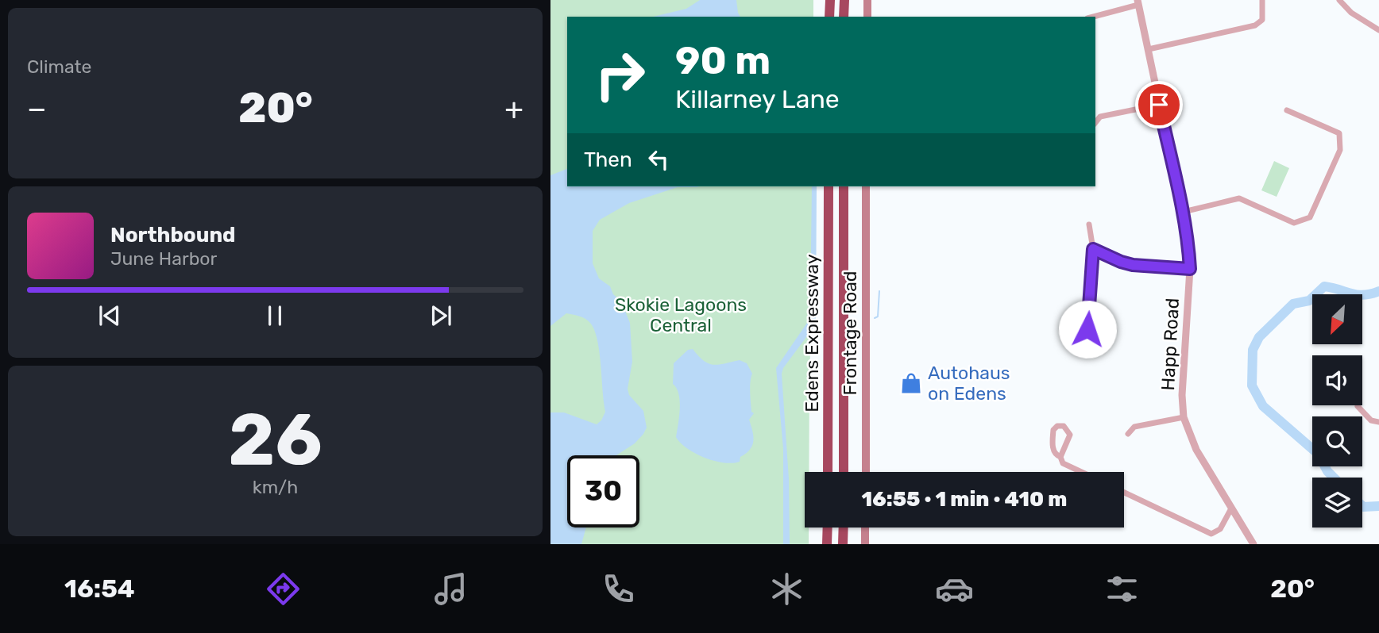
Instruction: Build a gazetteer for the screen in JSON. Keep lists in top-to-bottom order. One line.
{"streets":{"highway":["Edens Expressway"],"main road":["Frontage Road"],"street":["Happ Road"]},"parks":["Skokie Lagoons Central"],"places":{"shop":["Autohaus on Edens"]},"north":"bottom left","page":{"tile":["Climate",["26","km/h"]],"turn":["90 m","Killarney Lane"],"heat":["−","20°","+"],"then":"Then","song":["Northbound","June Harbor"],"limit":"30","trip":"16:55 · 1 min · 410 m","tabs":["16:54","20°"]}}
